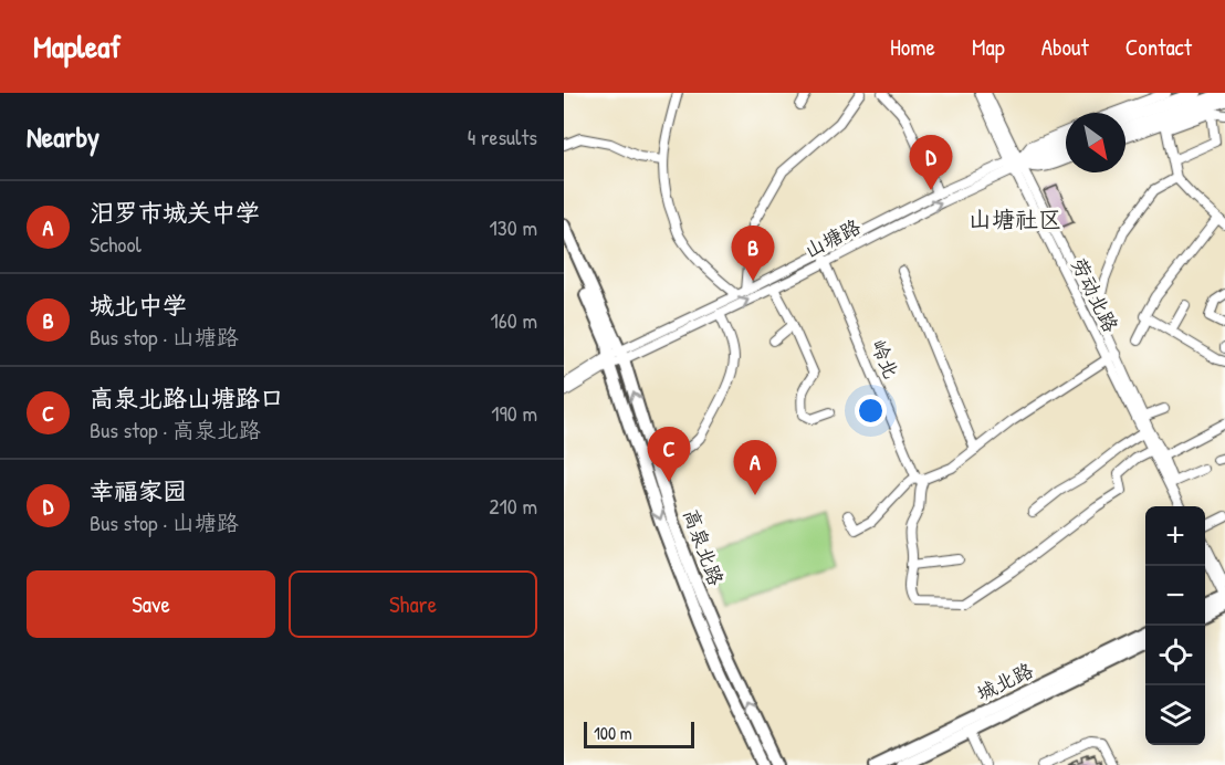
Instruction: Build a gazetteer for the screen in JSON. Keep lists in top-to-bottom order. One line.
{"streets":{"main road":["山塘路","高泉北路","城北路"],"street":["劳动北路","岭北"]},"crossings":[["山塘路","劳动北路"],["山塘路","岭北"],["山塘路","高泉北路"]],"districts":["山塘社区"],"scale_bar":"100 m","north":"bottom right","page":{"header":"Mapleaf","nav":["Home","Map","About","Contact"],"heading":["Nearby","4 results"],"pins":["D","B","C","A"],"list":[{"mark":"A","name":"汨罗市城关中学","note":"School","value":"130 m"},{"mark":"B","name":"城北中学","note":"Bus stop · 山塘路","value":"160 m"},{"mark":"C","name":"高泉北路山塘路口","note":"Bus stop · 高泉北路","value":"190 m"},{"mark":"D","name":"幸福家园","note":"Bus stop · 山塘路","value":"210 m"}],"map_buttons":["+","−"],"buttons":["Save","Share"],"scale":"100 m"}}
